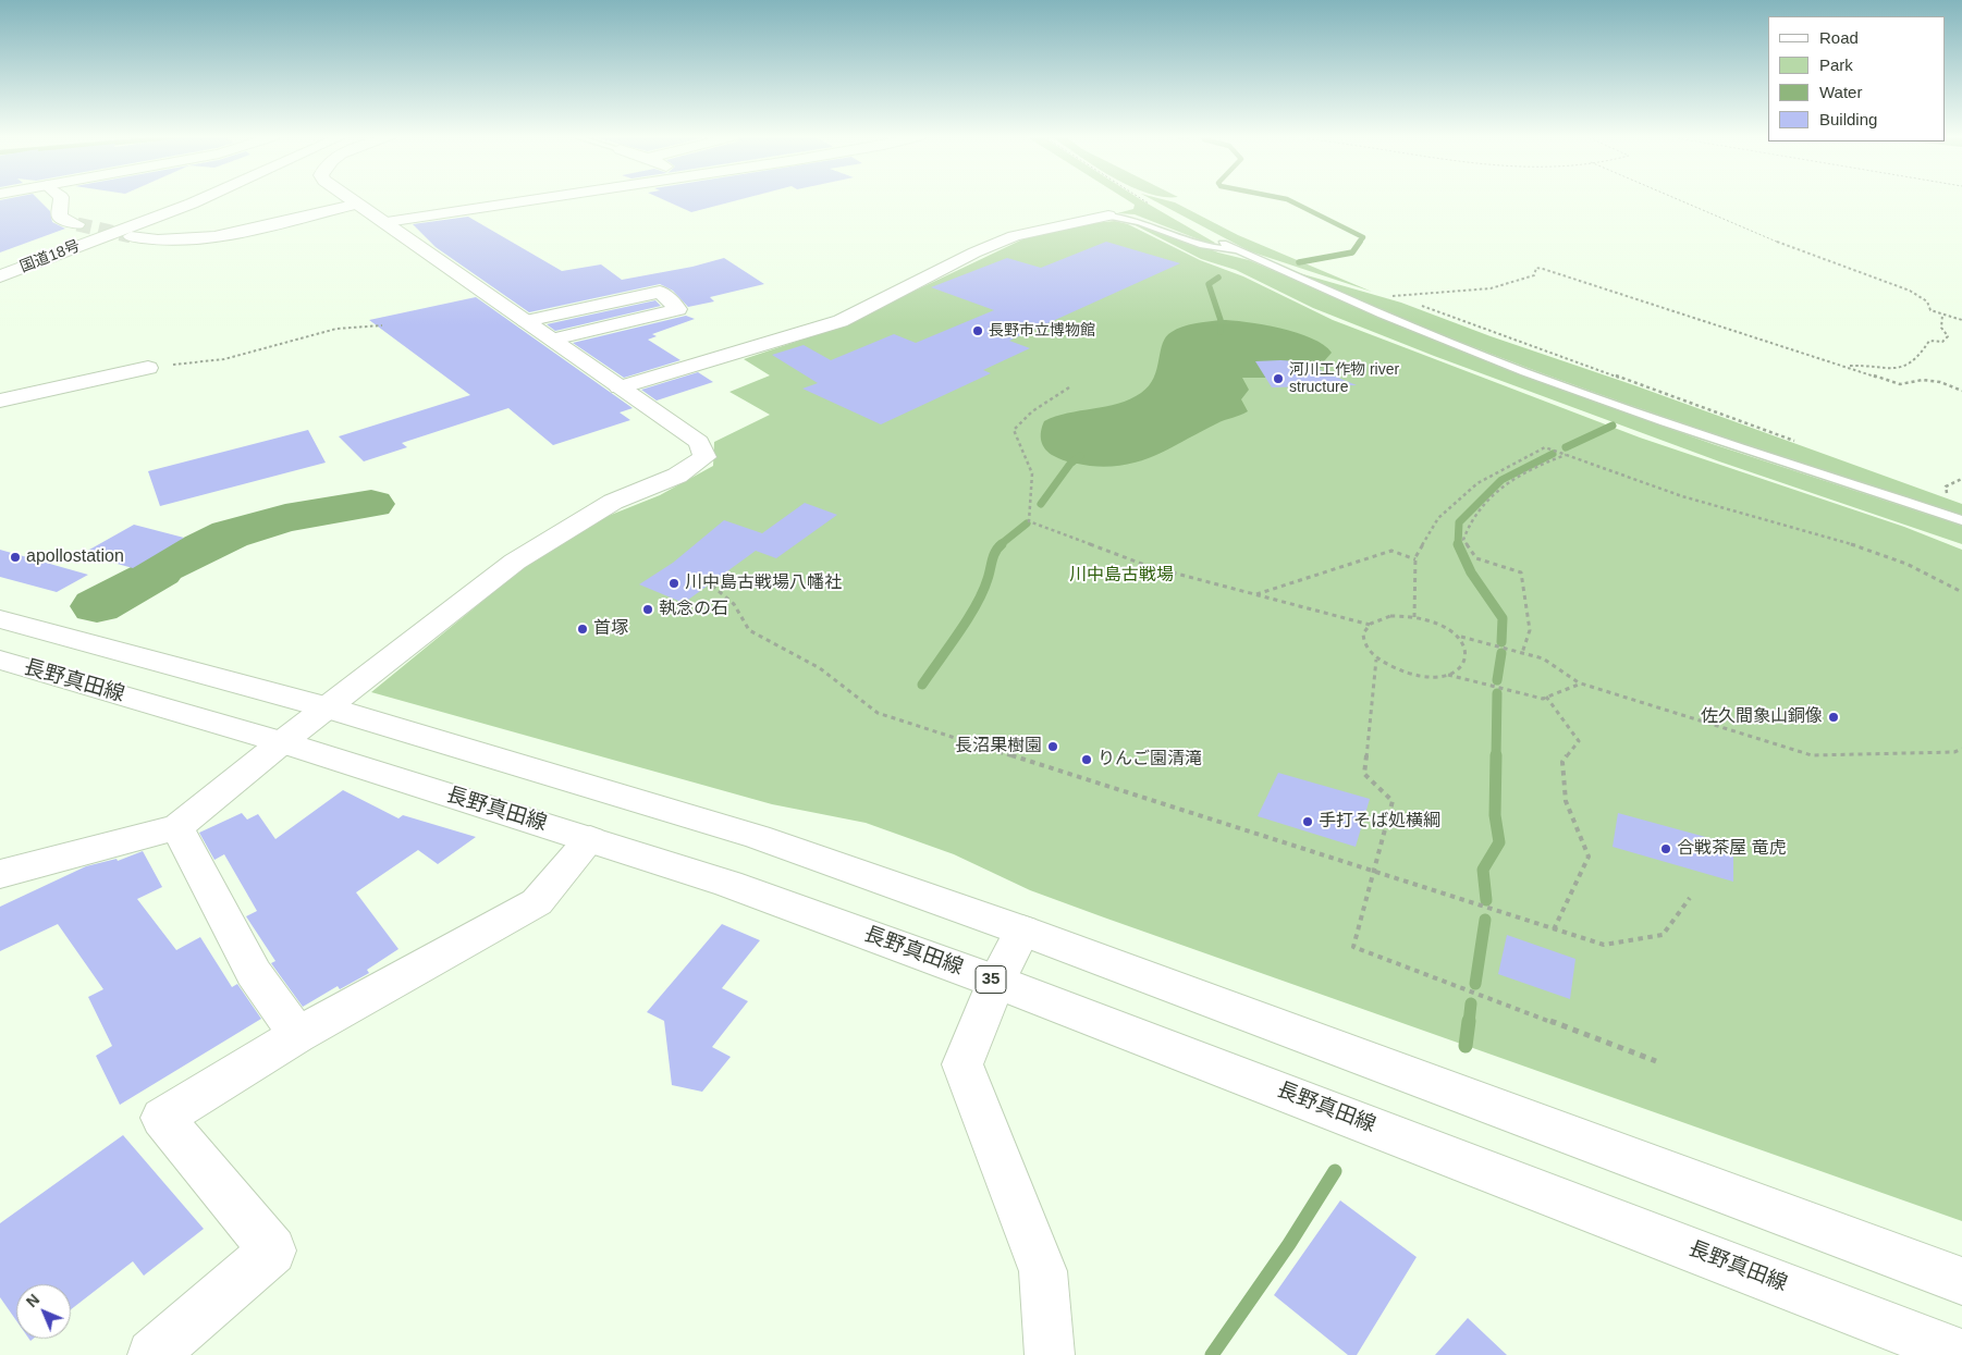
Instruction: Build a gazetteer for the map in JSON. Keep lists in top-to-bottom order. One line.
{"streets":{"main road":["国道18号","長野真田線","35"]},"parks":["川中島古戦場"],"places":["長野市立博物館","河川工作物 river structure","apollostation","川中島古戦場八幡社","執念の石","首塚","佐久間象山銅像","長沼果樹園","りんご園清滝","手打そば処横綱","合戦茶屋 竜虎"],"legend":["Road","Park","Water","Building"],"north":"top left"}
